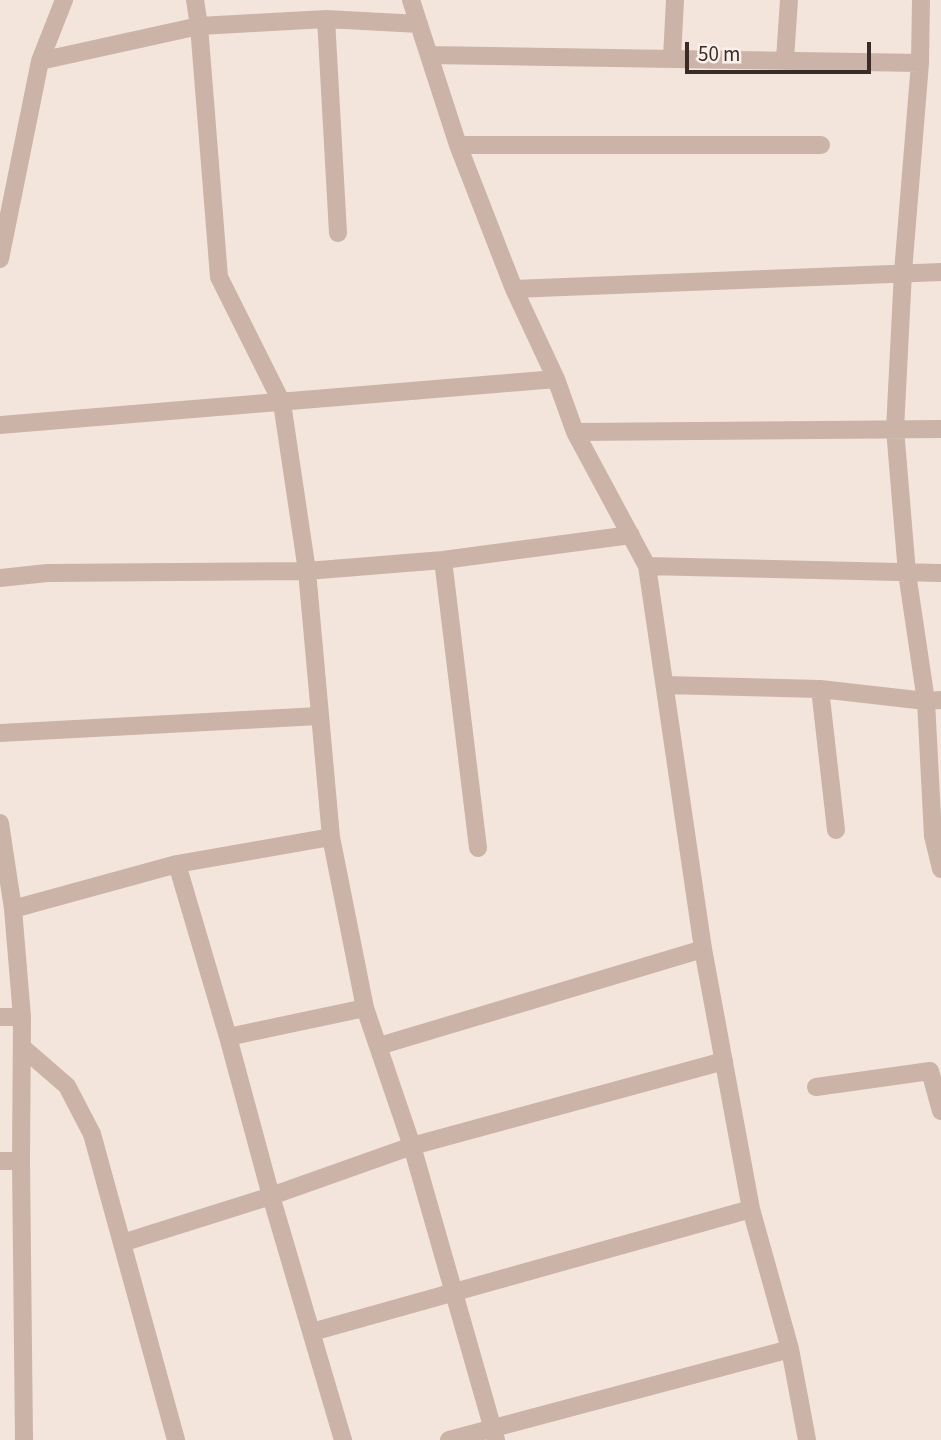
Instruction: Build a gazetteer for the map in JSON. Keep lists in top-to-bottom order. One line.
{"scale_bar":"50 m"}
